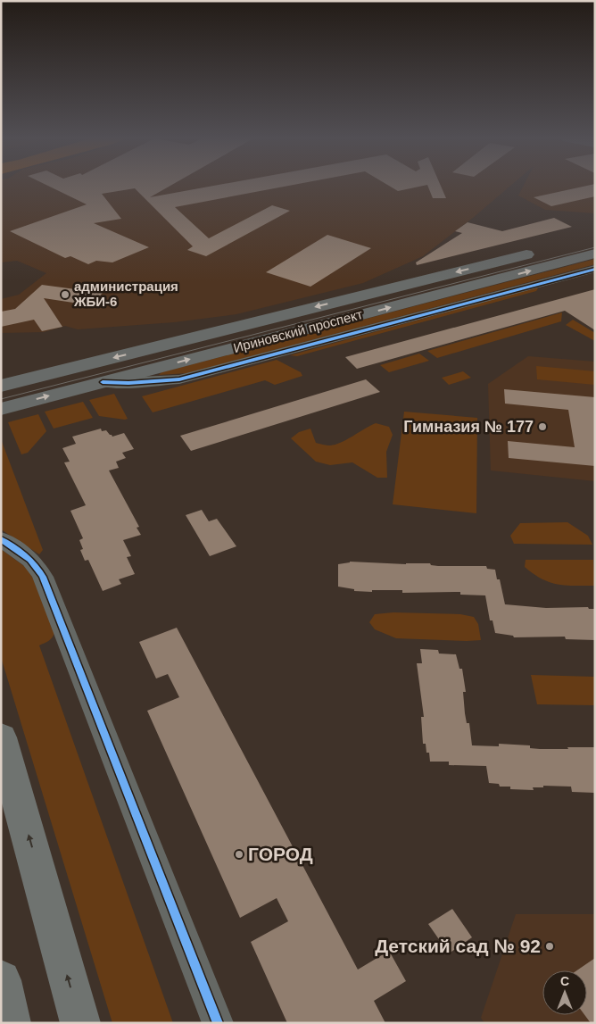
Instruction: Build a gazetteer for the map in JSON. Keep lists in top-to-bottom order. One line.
{"streets":{"main road":["Ириновский проспект"]},"places":["администрация ЖБИ-6","Гимназия № 177","ГОРОД","Детский сад № 92"],"north":"top"}
